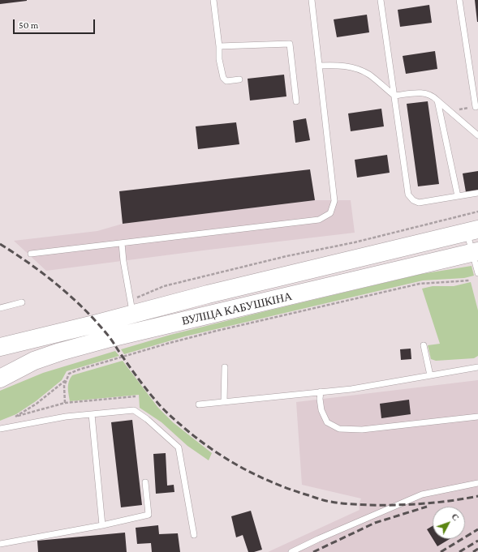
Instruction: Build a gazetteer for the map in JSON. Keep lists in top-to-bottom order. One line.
{"streets":{"main road":["ВУЛІЦА КАБУШКІНА"]},"scale_bar":"50 m","north":"top right"}
